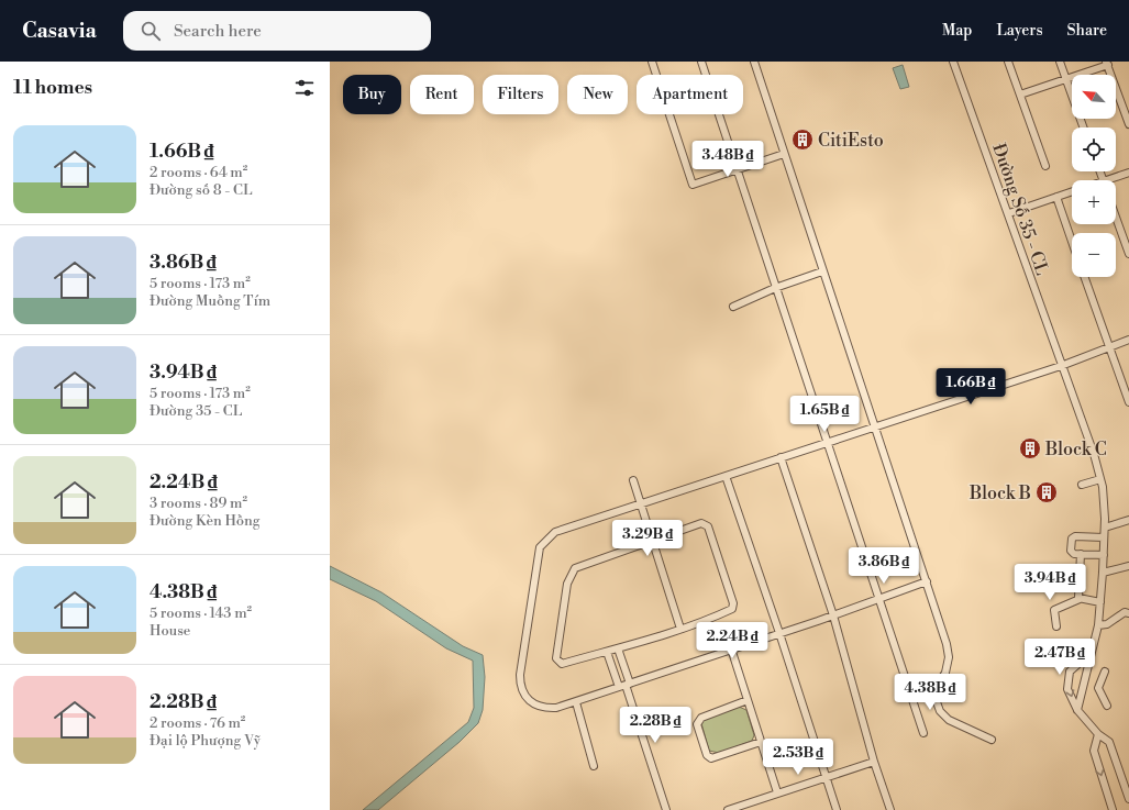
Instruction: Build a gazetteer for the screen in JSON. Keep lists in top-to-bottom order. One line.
{"streets":{"street":["Đường Số 35 - CL"]},"places":{"building":["CitiEsto","Block C","Block B"]},"north":"top left","page":{"header":"Casavia","search":"Search here","nav":["Map","Layers","Share"],"heading":"11 homes","map_buttons":["+","−"],"chip":["Buy","Rent","Filters","New","Apartment"],"list":[{"name":"1.66B ₫","note":"2 rooms · 64 m² · Đường số 8 - CL"},{"name":"3.86B ₫","note":"5 rooms · 173 m² · Đường Muồng Tím"},{"name":"3.94B ₫","note":"5 rooms · 173 m² · Đường 35 - CL"},{"name":"2.24B ₫","note":"3 rooms · 89 m² · Đường Kèn Hồng"},{"name":"4.38B ₫","note":"5 rooms · 143 m² · House"},{"name":"2.28B ₫","note":"2 rooms · 76 m² · Đại lộ Phượng Vỹ"}],"price":["3.48B ₫","1.66B ₫","1.65B ₫","3.29B ₫","3.86B ₫","3.94B ₫","2.24B ₫","2.47B ₫","4.38B ₫","2.28B ₫","2.53B ₫"]}}
